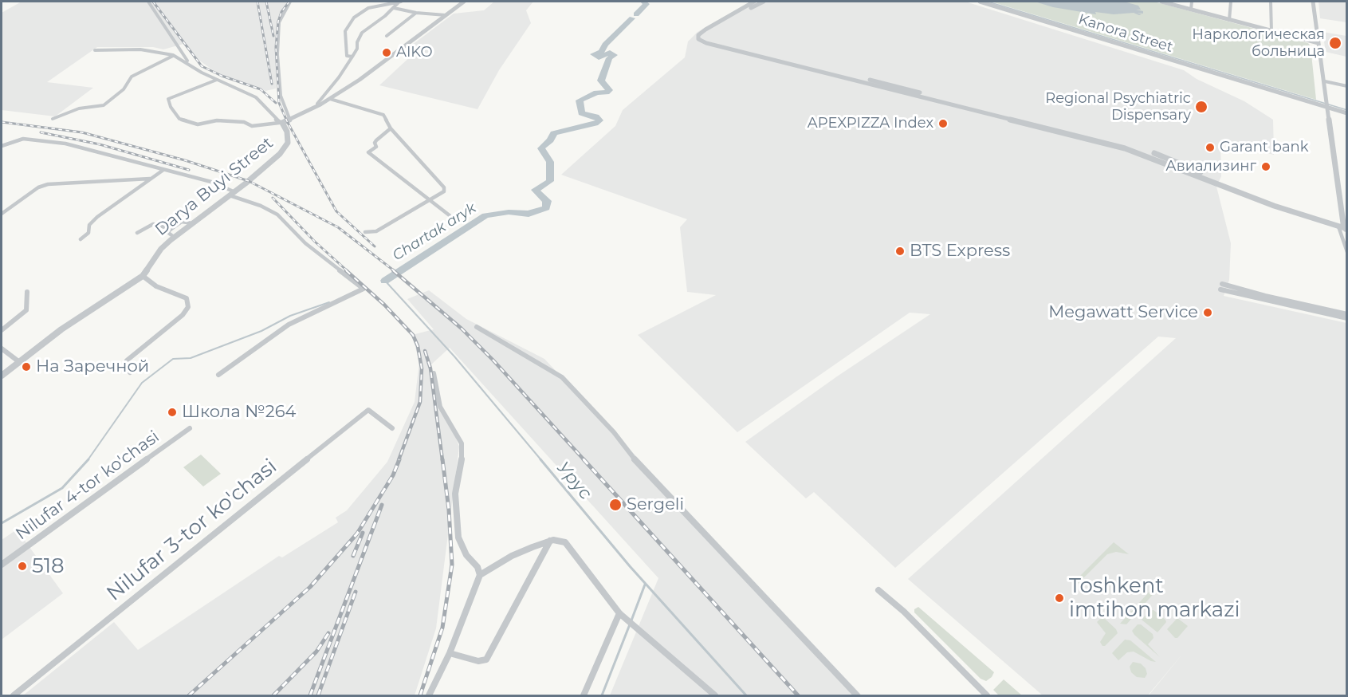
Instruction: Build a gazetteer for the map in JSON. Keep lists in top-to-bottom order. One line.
{"streets":{"street":["Kanora Street","Darya Buyi Street","Nilufar 4-tor ko'chasi","Nilufar 3-tor ko'chasi"]},"water":["Chartak aryk","Урус"],"places":["Наркологическая больница","AIKO","Regional Psychiatric Dispensary","APEXPIZZA Index","Garant bank","Авиализинг","BTS Express","Megawatt Service","На Заречной","Школа №264","Sergeli","518","Toshkent imtihon markazi"]}
